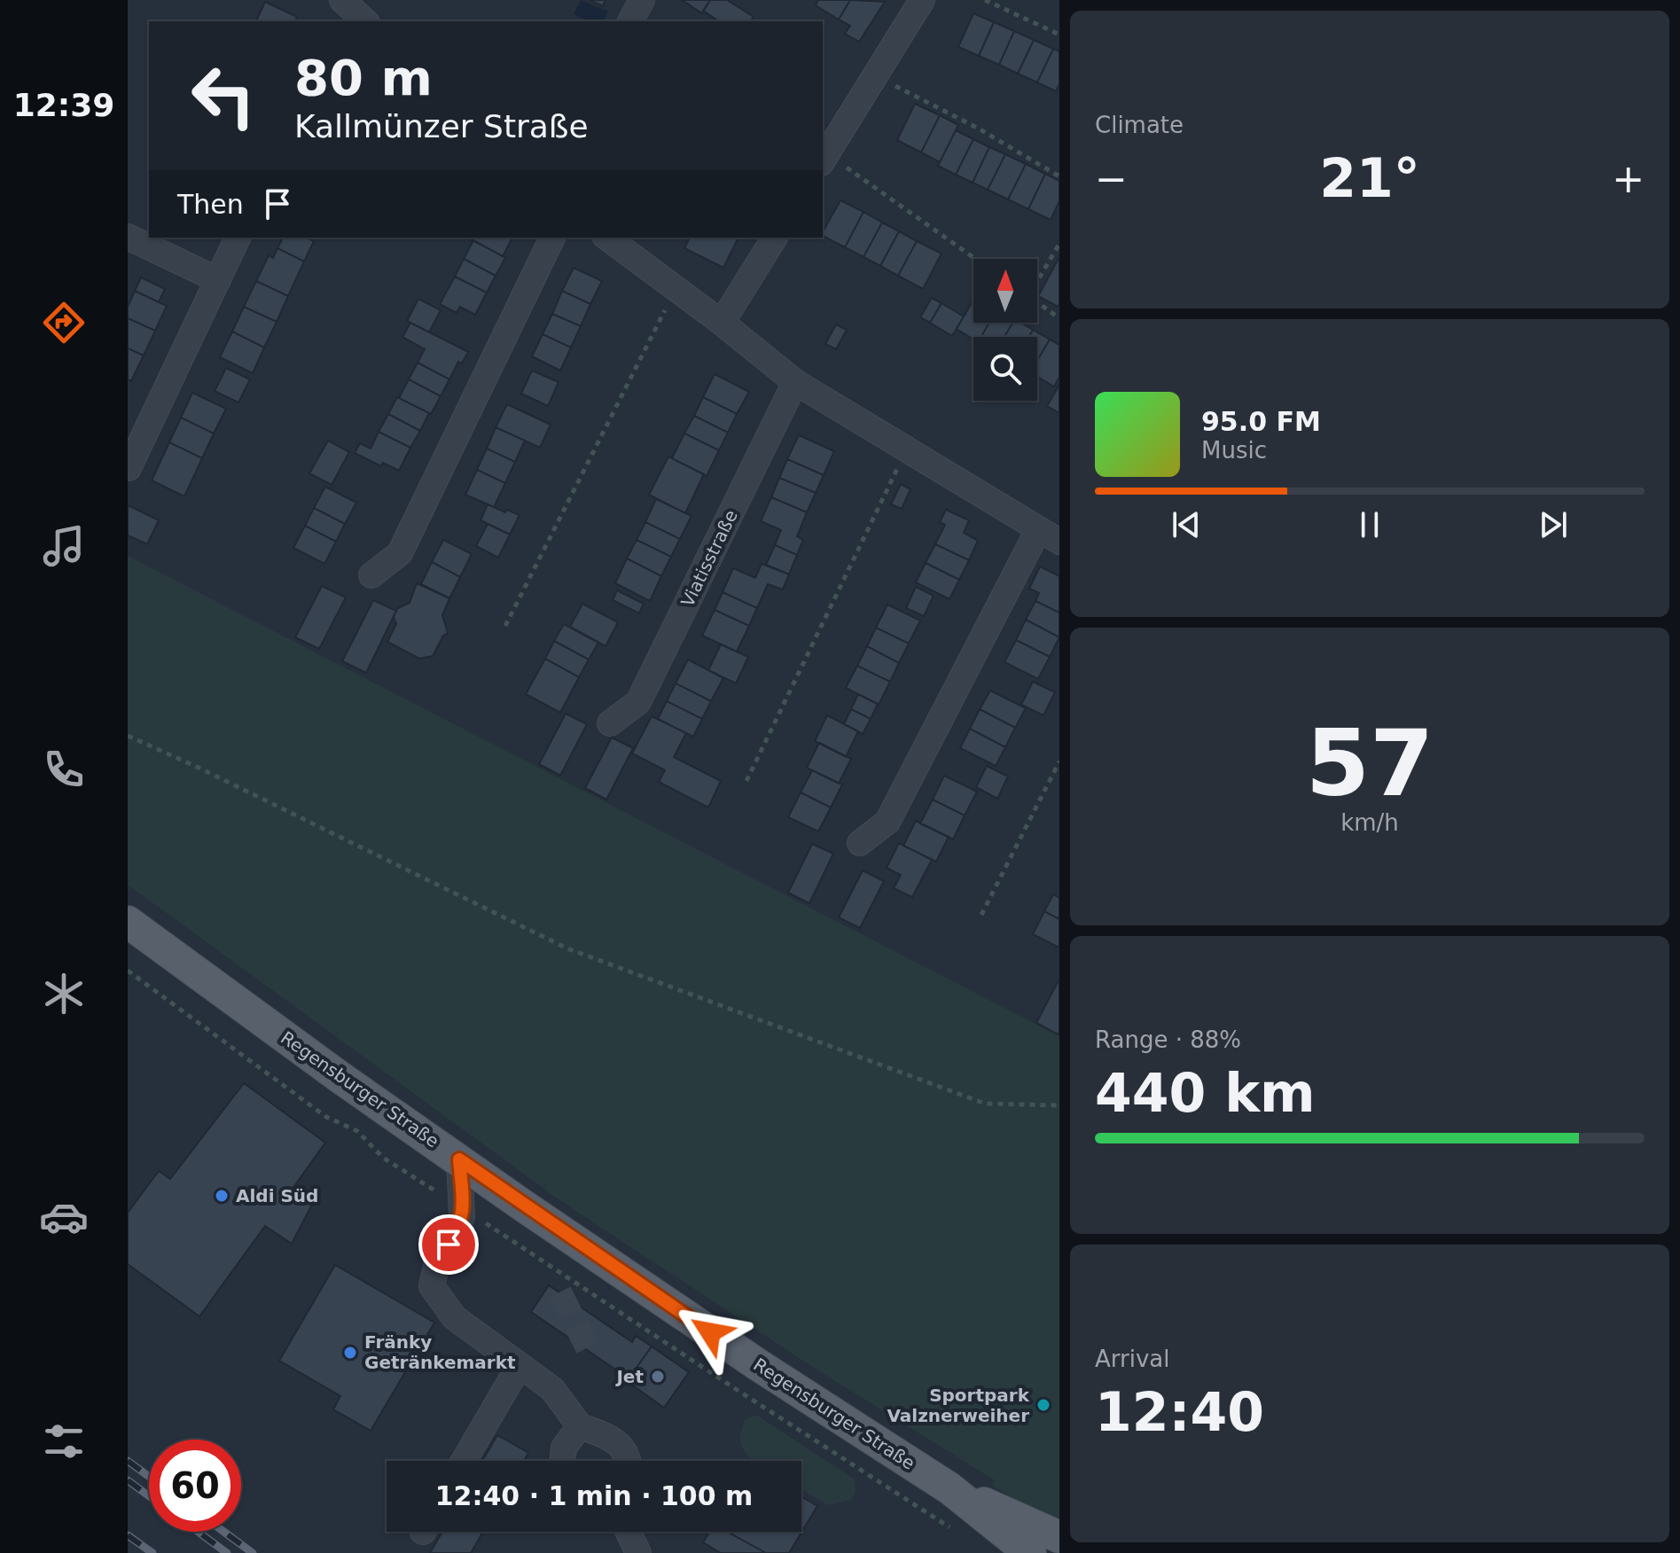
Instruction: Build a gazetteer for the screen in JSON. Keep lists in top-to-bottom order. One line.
{"streets":{"main road":["Regensburger Straße"],"street":["Viatisstraße"]},"places":["Aldi Süd","Fränky Getränkemarkt","Jet","Sportpark Valznerweiher"],"north":"top","page":{"tabs":"12:39","tile":["Climate",["57","km/h"],["Range · 88%","440 km"],["Arrival","12:40"]],"turn":["80 m","Kallmünzer Straße"],"heat":["−","21°","+"],"then":"Then","song":["95.0 FM","Music"],"limit":"60","trip":"12:40 · 1 min · 100 m"}}
